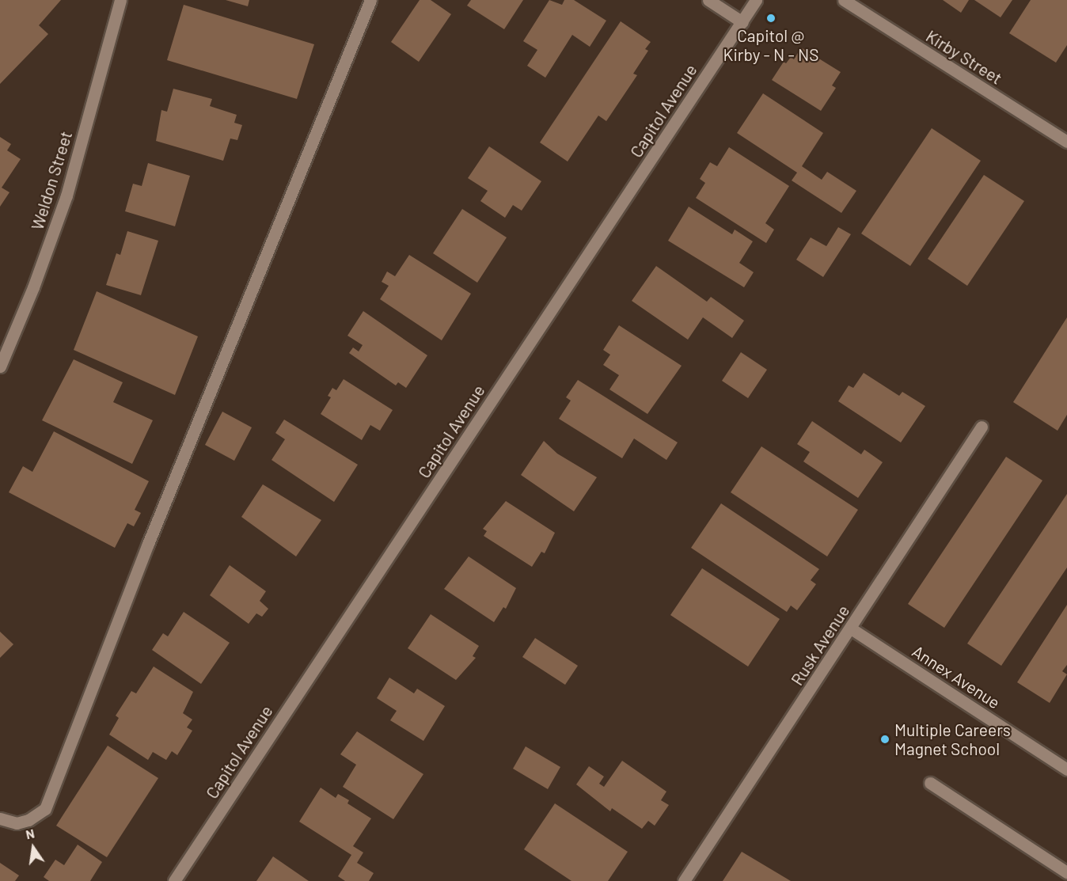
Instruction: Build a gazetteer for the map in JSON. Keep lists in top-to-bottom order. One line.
{"streets":{"street":["Kirby Street","Capitol Avenue","Weldon Street","Rusk Avenue","Annex Avenue"]},"crossings":[["Rusk Avenue","Annex Avenue"]],"places":["Capitol @ Kirby - N - NS","Multiple Careers Magnet School"],"north":"top"}
